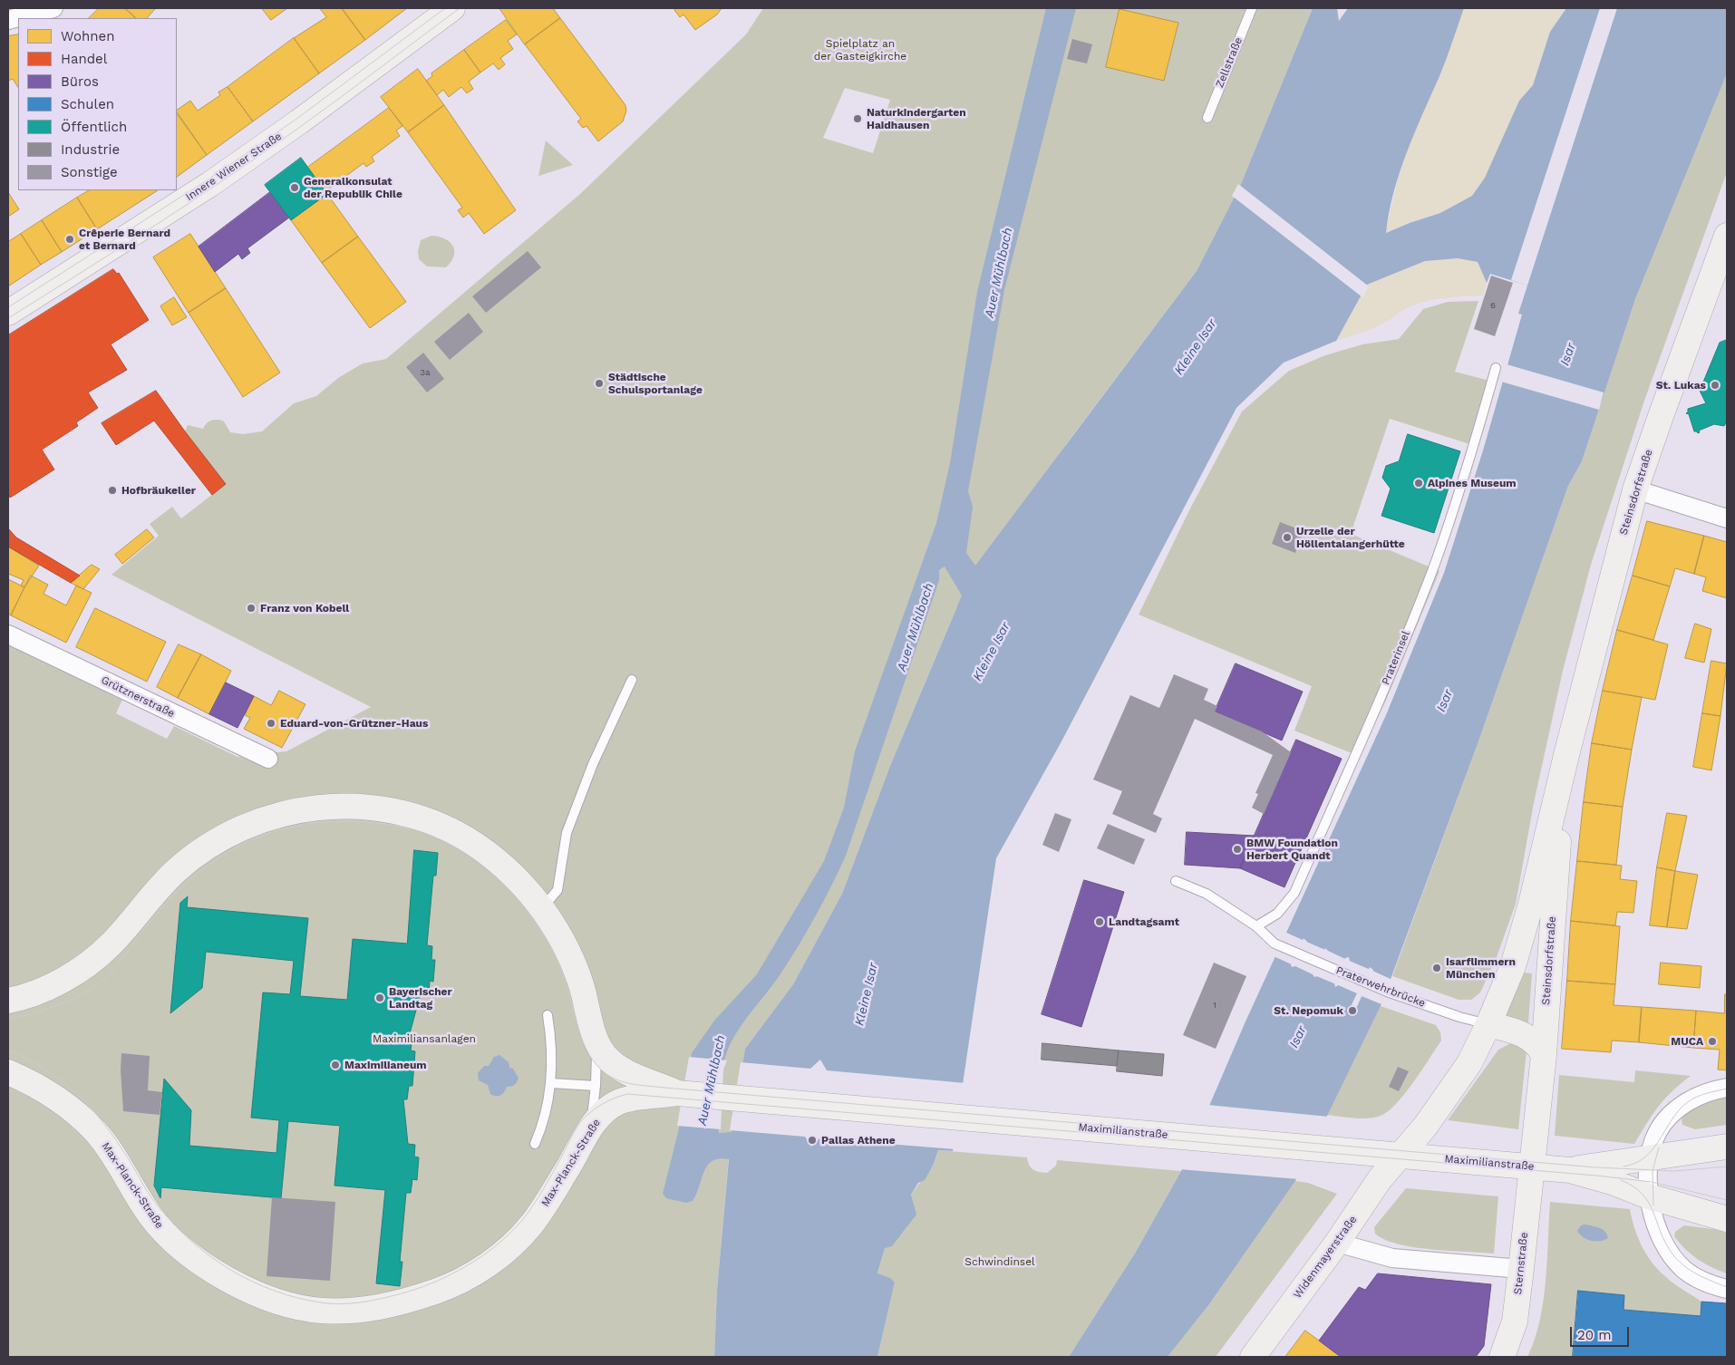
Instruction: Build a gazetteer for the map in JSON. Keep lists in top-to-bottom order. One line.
{"streets":{"main road":["Innere Wiener Straße","Steinsdorfstraße","Maximilianstraße","Max-Planck-Straße","Widenmayerstraße","Sternstraße"],"street":["Grütznerstraße"],"lane":["Zellstraße","Praterinsel","Praterwehrbrücke"]},"crossings":[["Steinsdorfstraße","Praterwehrbrücke"],["Steinsdorfstraße","Maximilianstraße"],["Steinsdorfstraße","Widenmayerstraße"],["Steinsdorfstraße","Sternstraße"],["Praterinsel","Praterwehrbrücke"],["Praterwehrbrücke","Widenmayerstraße"],["Maximilianstraße","Max-Planck-Straße"],["Maximilianstraße","Widenmayerstraße"],["Maximilianstraße","Sternstraße"]],"water":["Auer Mühlbach","Kleine Isar","Isar"],"parks":["Spielplatz an der Gasteigkirche","Maximiliansanlagen","Schwindinsel"],"places":["Naturkindergarten Haidhausen","Generalkonsulat der Republik Chile","Crêperie Bernard et Bernard","Städtische Schulsportanlage","St. Lukas","Alpines Museum","Hofbräukeller","Urzelle der Höllentalangerhütte","Franz von Kobell","Eduard-von-Grützner-Haus","BMW Foundation Herbert Quandt","Landtagsamt","Isarflimmern München","Bayerischer Landtag","St. Nepomuk","MUCA","Maximilianeum","Pallas Athene"],"house_numbers":["6","3a","1"],"legend":["Wohnen","Handel","Büros","Schulen","Öffentlich","Industrie","Sonstige"],"scale_bar":"20 m"}
